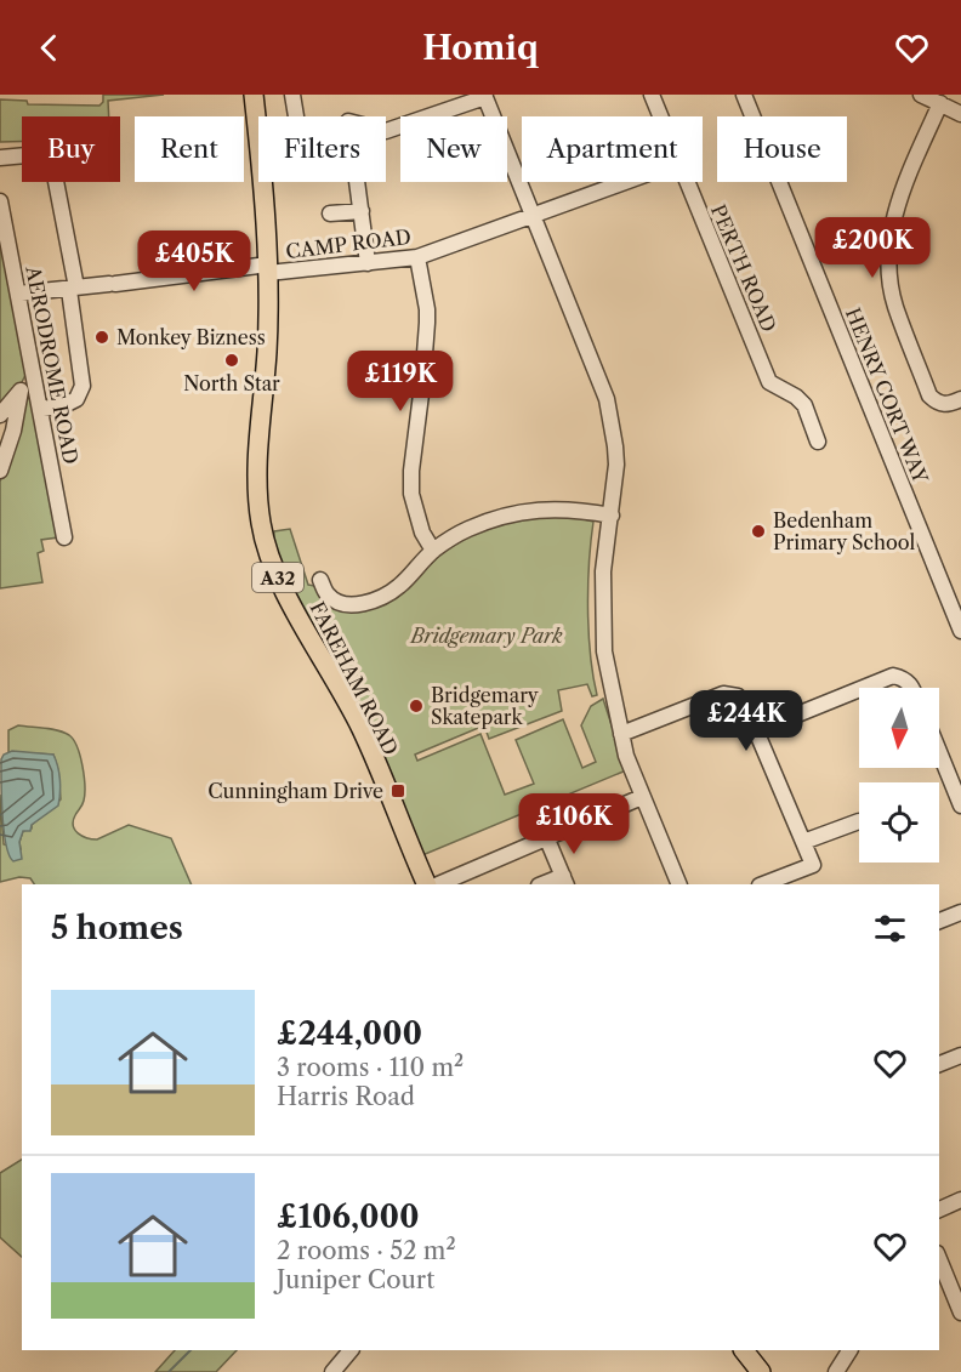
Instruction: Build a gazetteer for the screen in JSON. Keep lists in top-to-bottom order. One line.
{"streets":{"main road":["A32","FAREHAM ROAD"],"street":["CAMP ROAD","PERTH ROAD","AERODROME ROAD","HENRY CORT WAY"]},"crossings":[["CAMP ROAD","AERODROME ROAD"],["CAMP ROAD","FAREHAM ROAD"]],"parks":["Bridgemary Park"],"places":{"other":["Monkey Bizness","North Star","Bedenham Primary School","Bridgemary Skatepark"],"transit":["Cunningham Drive"]},"north":"bottom","page":{"header":"Homiq","chip":["Buy","Rent","Filters","New","Apartment","House"],"price":["£200K","£405K","£119K","£244K","£106K"],"heading":"5 homes","list":[{"name":"£244,000","note":"3 rooms · 110 m² · Harris Road"},{"name":"£106,000","note":"2 rooms · 52 m² · Juniper Court"}]}}
